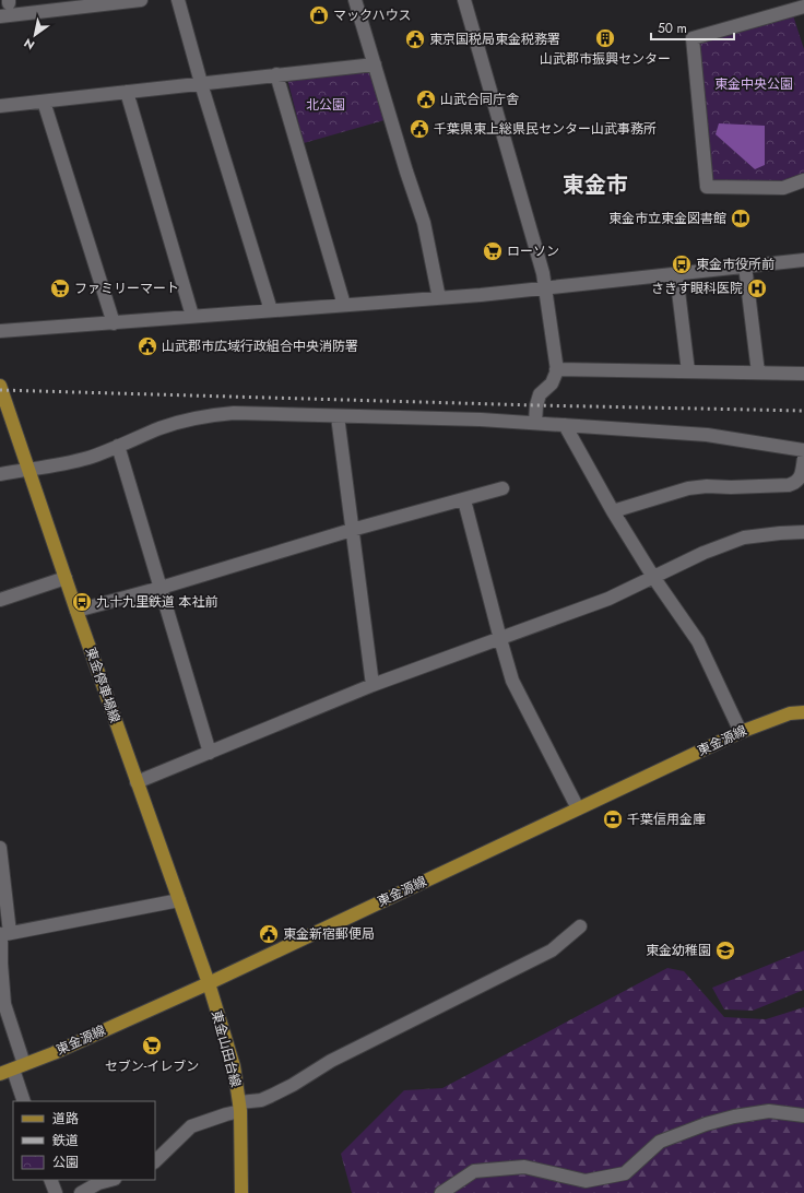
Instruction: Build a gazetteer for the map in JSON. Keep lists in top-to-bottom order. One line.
{"streets":{"main road":["東金停車場線","東金源線","東金山田台線"]},"crossings":[["東金停車場線","東金源線"],["東金停車場線","東金山田台線"],["東金源線","東金山田台線"]],"districts":["東金市"],"parks":["東金中央公園","北公園"],"places":{"shop":["マックハウス"],"building":["山武郡市振興センター"],"public building":["東京国税局東金税務署","山武合同庁舎","千葉県東上総県民センター山武事務所","山武郡市広域行政組合中央消防署","東金新宿郵便局"],"library":["東金市立東金図書館"],"supermarket":["ローソン","ファミリーマート","セブン-イレブン"],"bus stop":["東金市役所前","九十九里鉄道 本社前"],"hospital":["さきす眼科医院"],"bank":["千葉信用金庫"],"school or university":["東金幼稚園"]},"legend":["道路","鉄道","公園"],"scale_bar":"50 m","north":"bottom left"}
